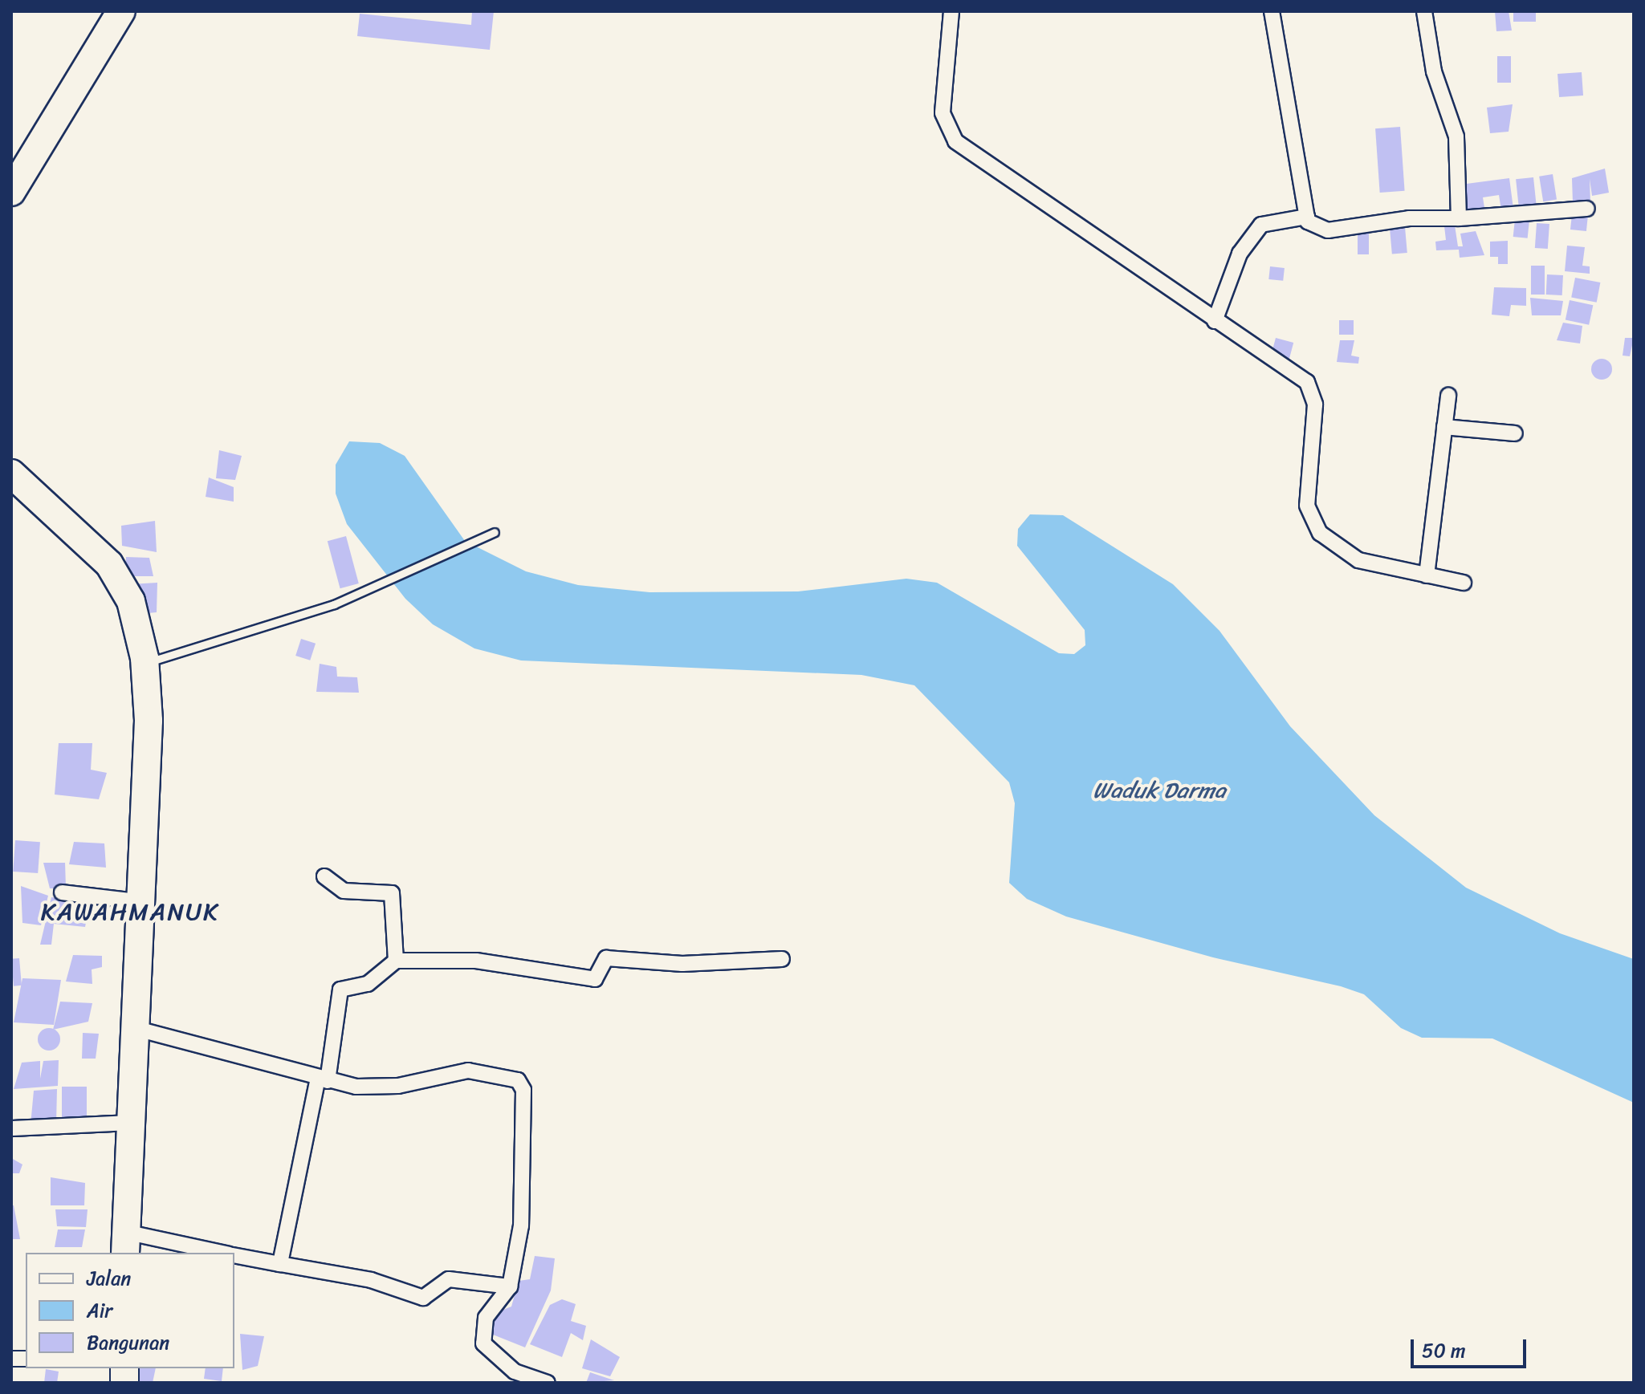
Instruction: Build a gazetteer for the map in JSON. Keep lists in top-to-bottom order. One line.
{"districts":["KAWAHMANUK"],"water":["Waduk Darma"],"legend":["Jalan","Air","Bangunan"],"scale_bar":"50 m"}
